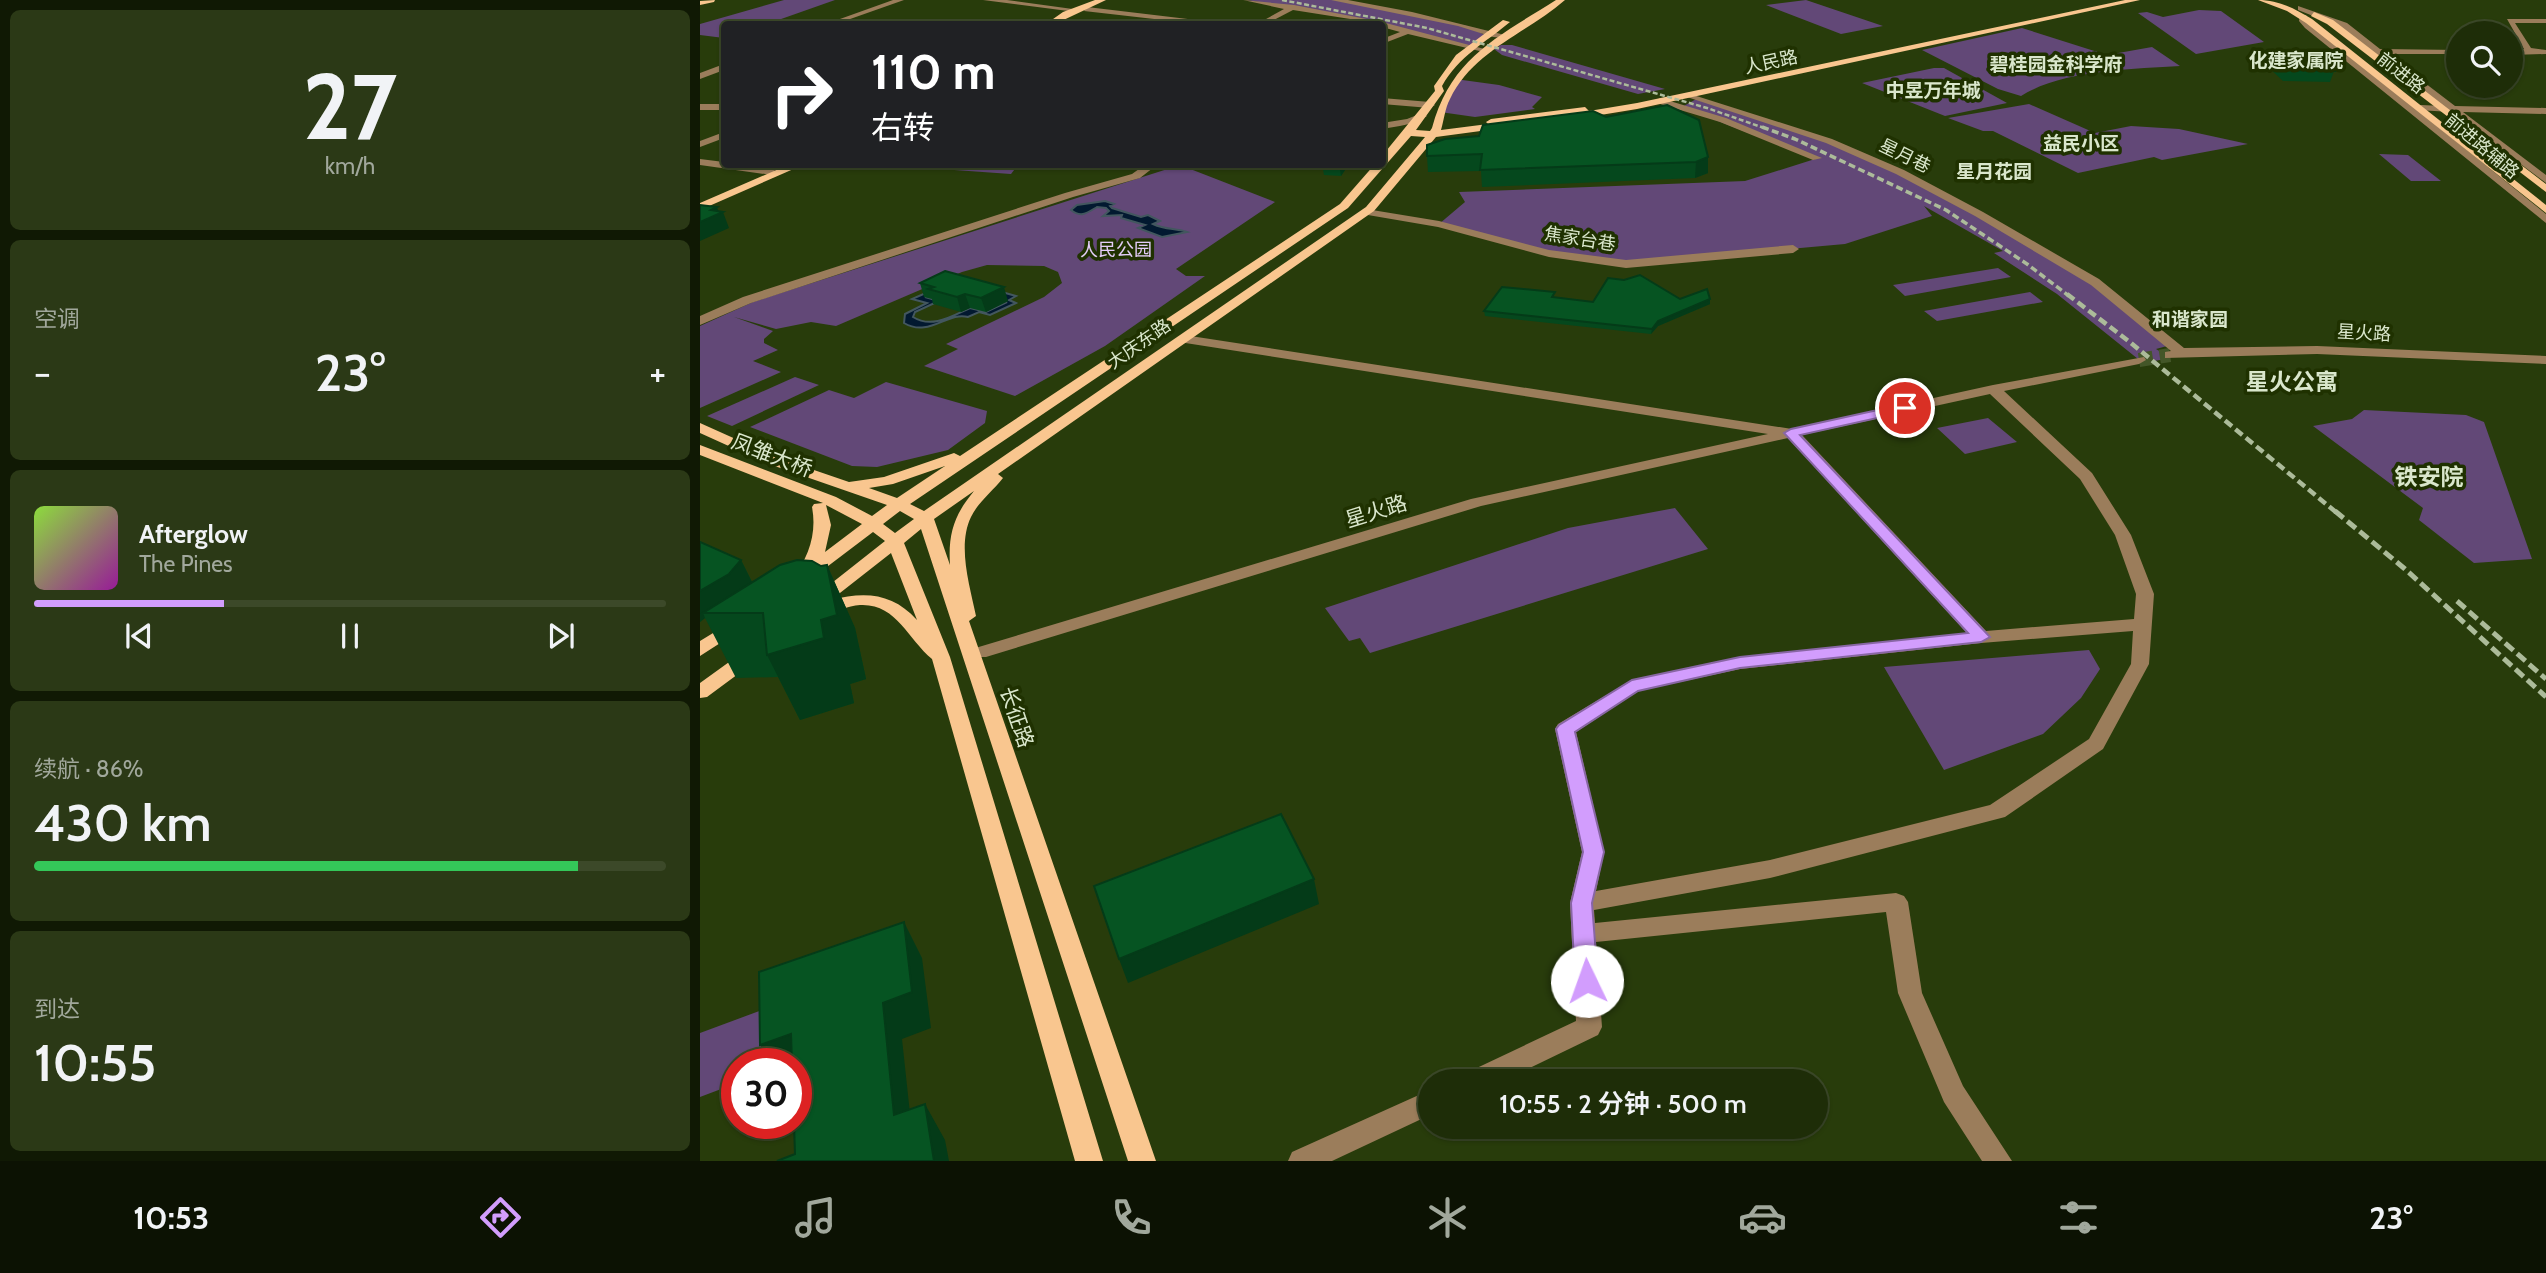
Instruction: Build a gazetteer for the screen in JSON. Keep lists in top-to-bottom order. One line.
{"streets":{"main road":["人民路","前进路","大庆东路","凤雏大桥","长征路"],"street":["前进路辅路","星月巷","焦家台巷","星火路"]},"crossings":[["人民路","星月巷"],["人民路","大庆东路"],["前进路","前进路辅路"],["星月巷","星火路"],["焦家台巷","大庆东路"],["星火路","大庆东路"],["大庆东路","长征路"]],"districts":["化建家属院","碧桂园金科学府","中昱万年城","益民小区","星月花园","和谐家园","星火公寓","铁安院"],"parks":["人民公园"],"page":{"tile":[["27","km/h"],"空调",["续航 · 86%","430 km"],["到达","10:55"]],"turn":["110 m","右转"],"heat":["−","23°","+"],"song":["Afterglow","The Pines"],"limit":"30","trip":"10:55 · 2 分钟 · 500 m","tabs":["10:53","23°"]}}
